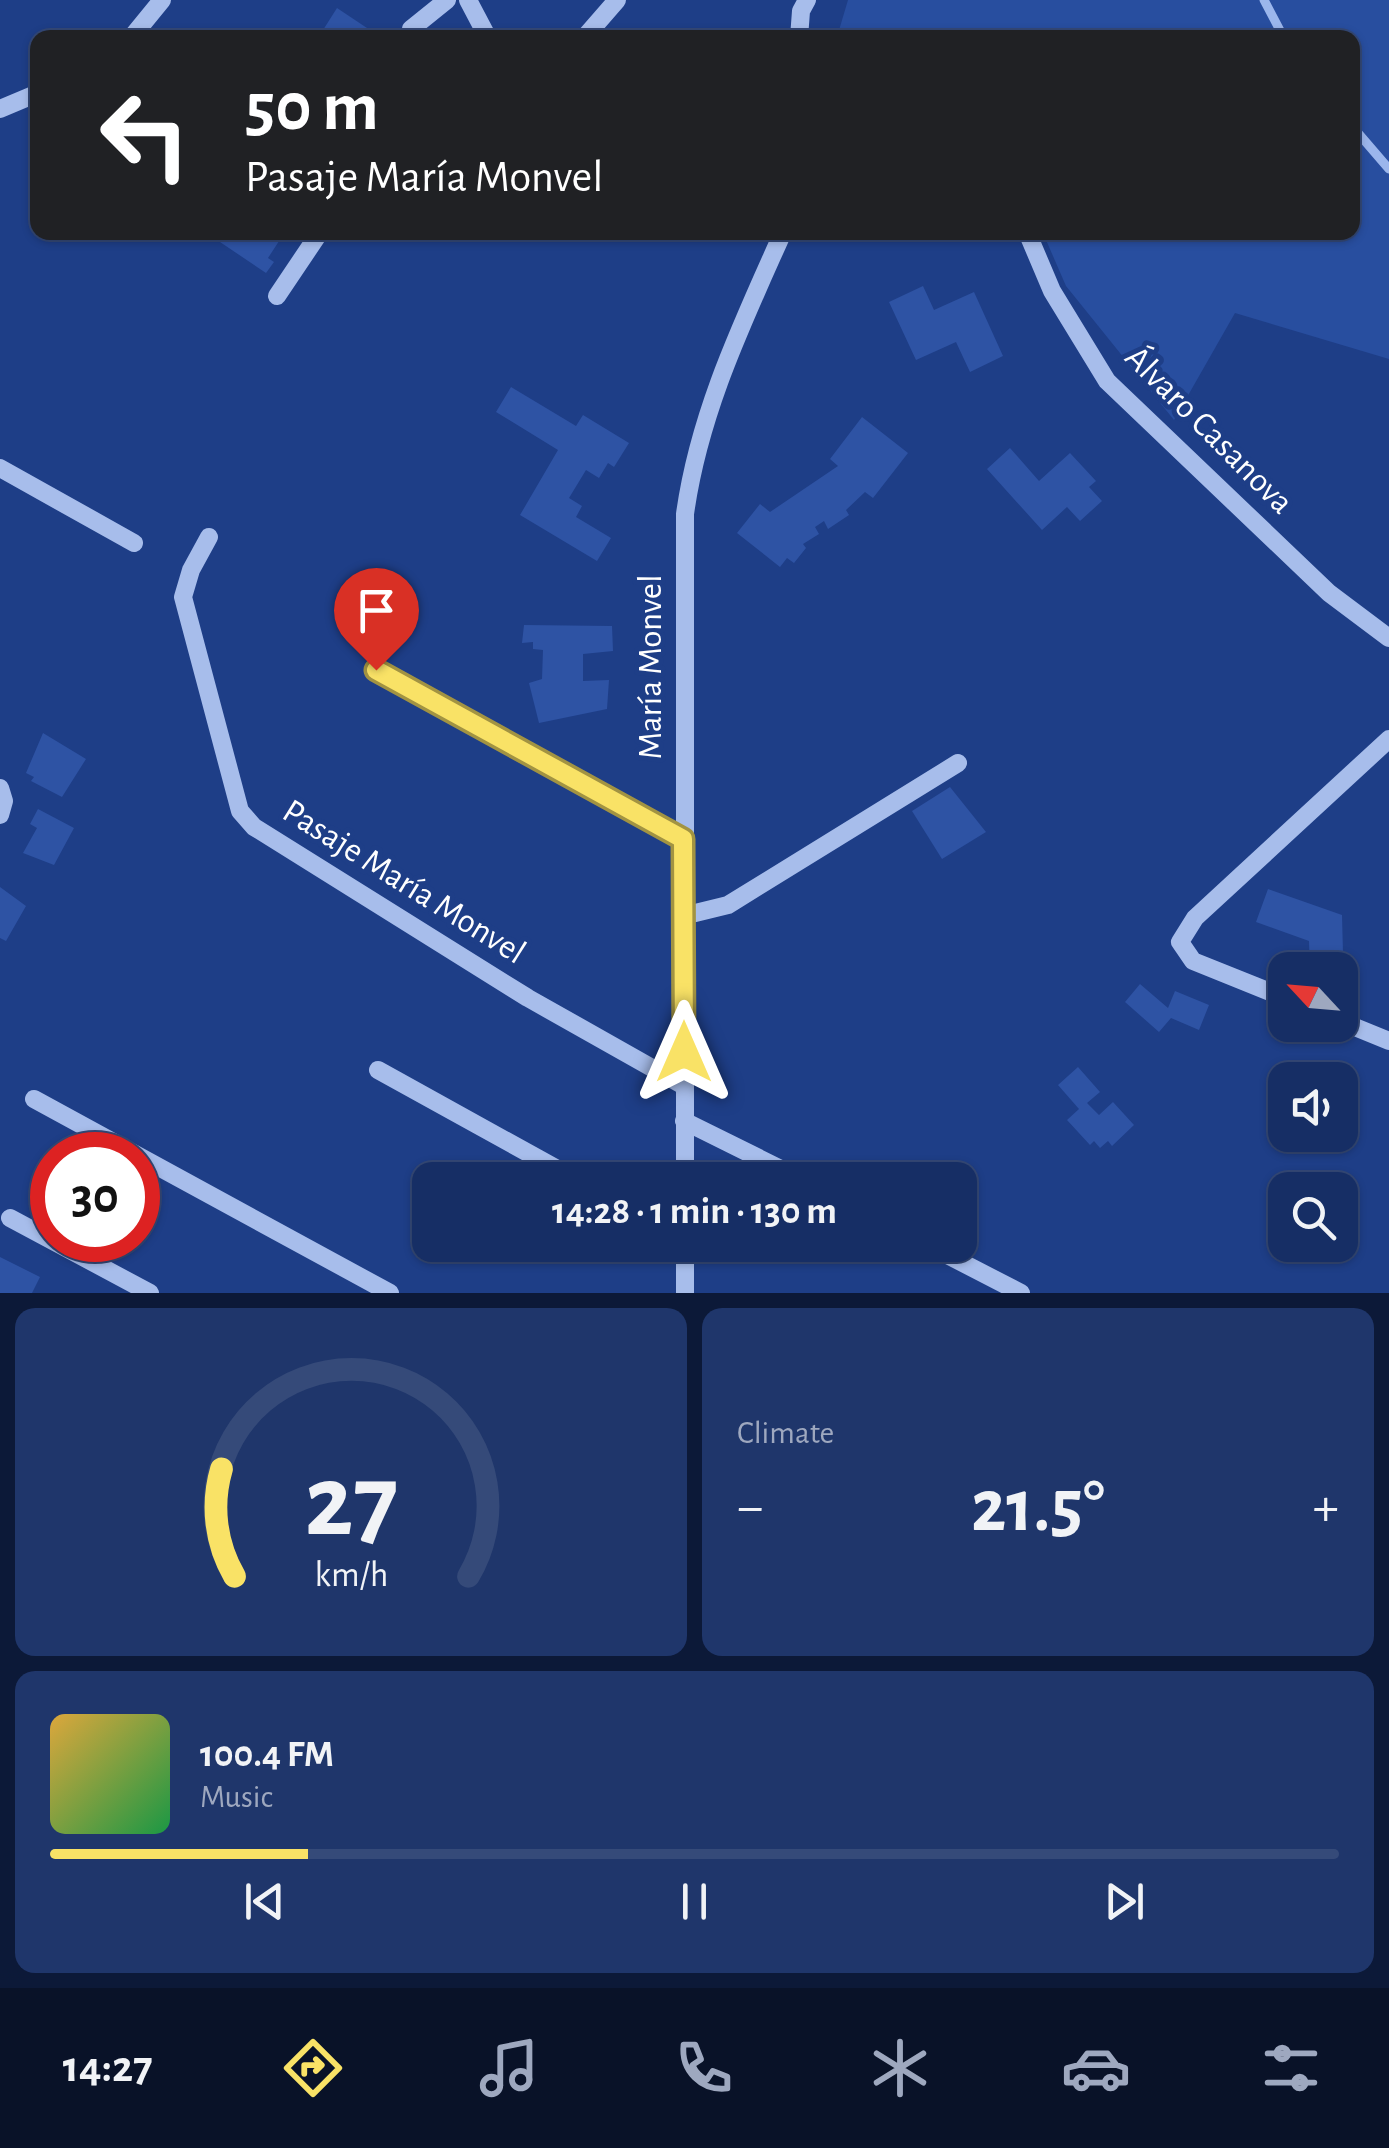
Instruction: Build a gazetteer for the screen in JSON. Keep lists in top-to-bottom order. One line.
{"streets":{"street":["Álvaro Casanova","María Monvel","Pasaje María Monvel"]},"crossings":[["María Monvel","Pasaje María Monvel"]],"north":"top left","page":{"turn":["50 m","Pasaje María Monvel"],"limit":"30","trip":"14:28 · 1 min · 130 m","tile":"Climate","heat":["−","21.5°","+"],"song":["100.4 FM","Music"],"tabs":"14:27","gauge":["27","km/h"]}}
